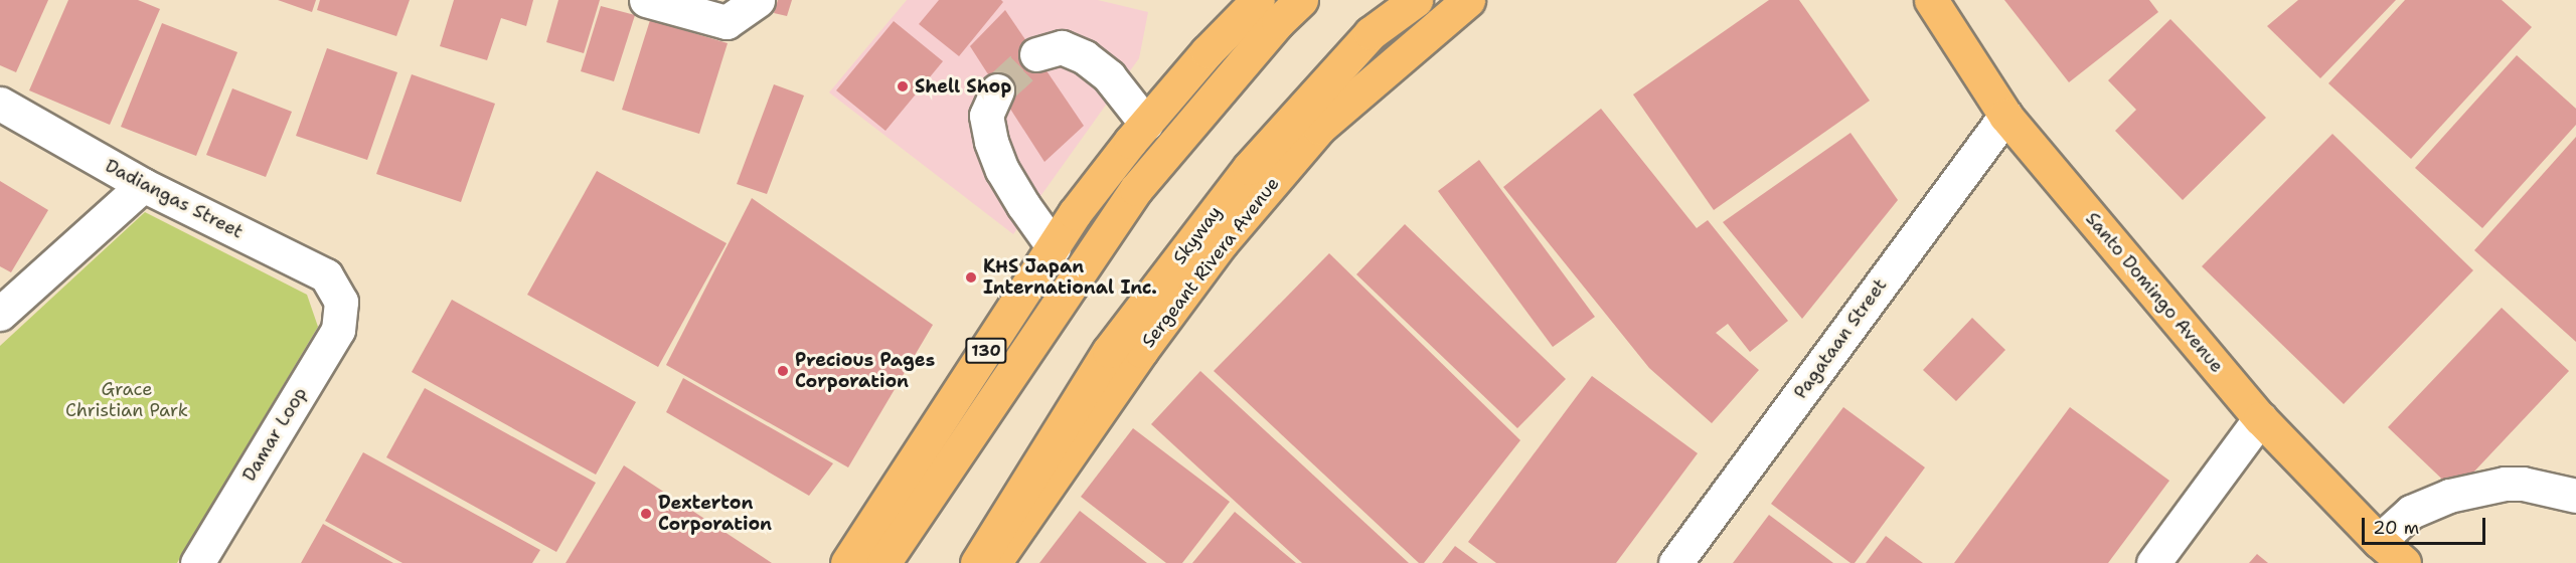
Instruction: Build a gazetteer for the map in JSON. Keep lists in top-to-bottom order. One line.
{"streets":{"main road":["Skyway","Sergeant Rivera Avenue","Santo Domingo Avenue","130"],"street":["Dadiangas Street","Pagataan Street","Damar Loop"]},"crossings":[["Dadiangas Street","Damar Loop"],["Santo Domingo Avenue","Pagataan Street"]],"parks":["Grace Christian Park"],"places":["Shell Shop","KHS Japan International Inc.","Precious Pages Corporation","Dexterton Corporation"],"scale_bar":"20 m"}
